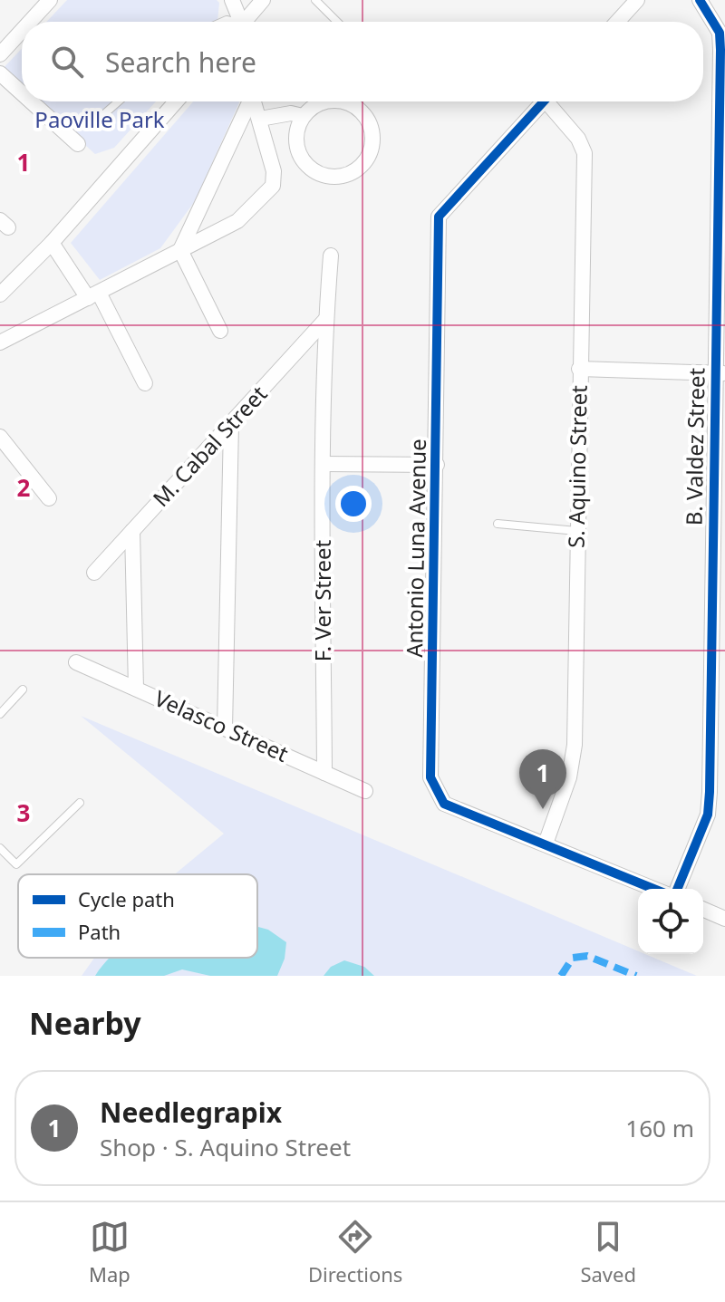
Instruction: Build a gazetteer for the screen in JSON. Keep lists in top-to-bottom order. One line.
{"streets":{"street":["M. Cabal Street","B. Valdez Street","S. Aquino Street","Antonio Luna Avenue","F. Ver Street","Velasco Street"]},"crossings":[["M. Cabal Street","F. Ver Street"],["S. Aquino Street","Antonio Luna Avenue"],["F. Ver Street","Velasco Street"]],"parks":["Paoville Park"],"legend":["Cycle path","Path"],"page":{"search":"Search here","pins":"1","heading":"Nearby","list":[{"mark":"1","name":"Needlegrapix","note":"Shop · S. Aquino Street","value":"160 m"}],"nav":["Map","Directions","Saved"]},"grid":{"rows":["1","2","3"]}}
